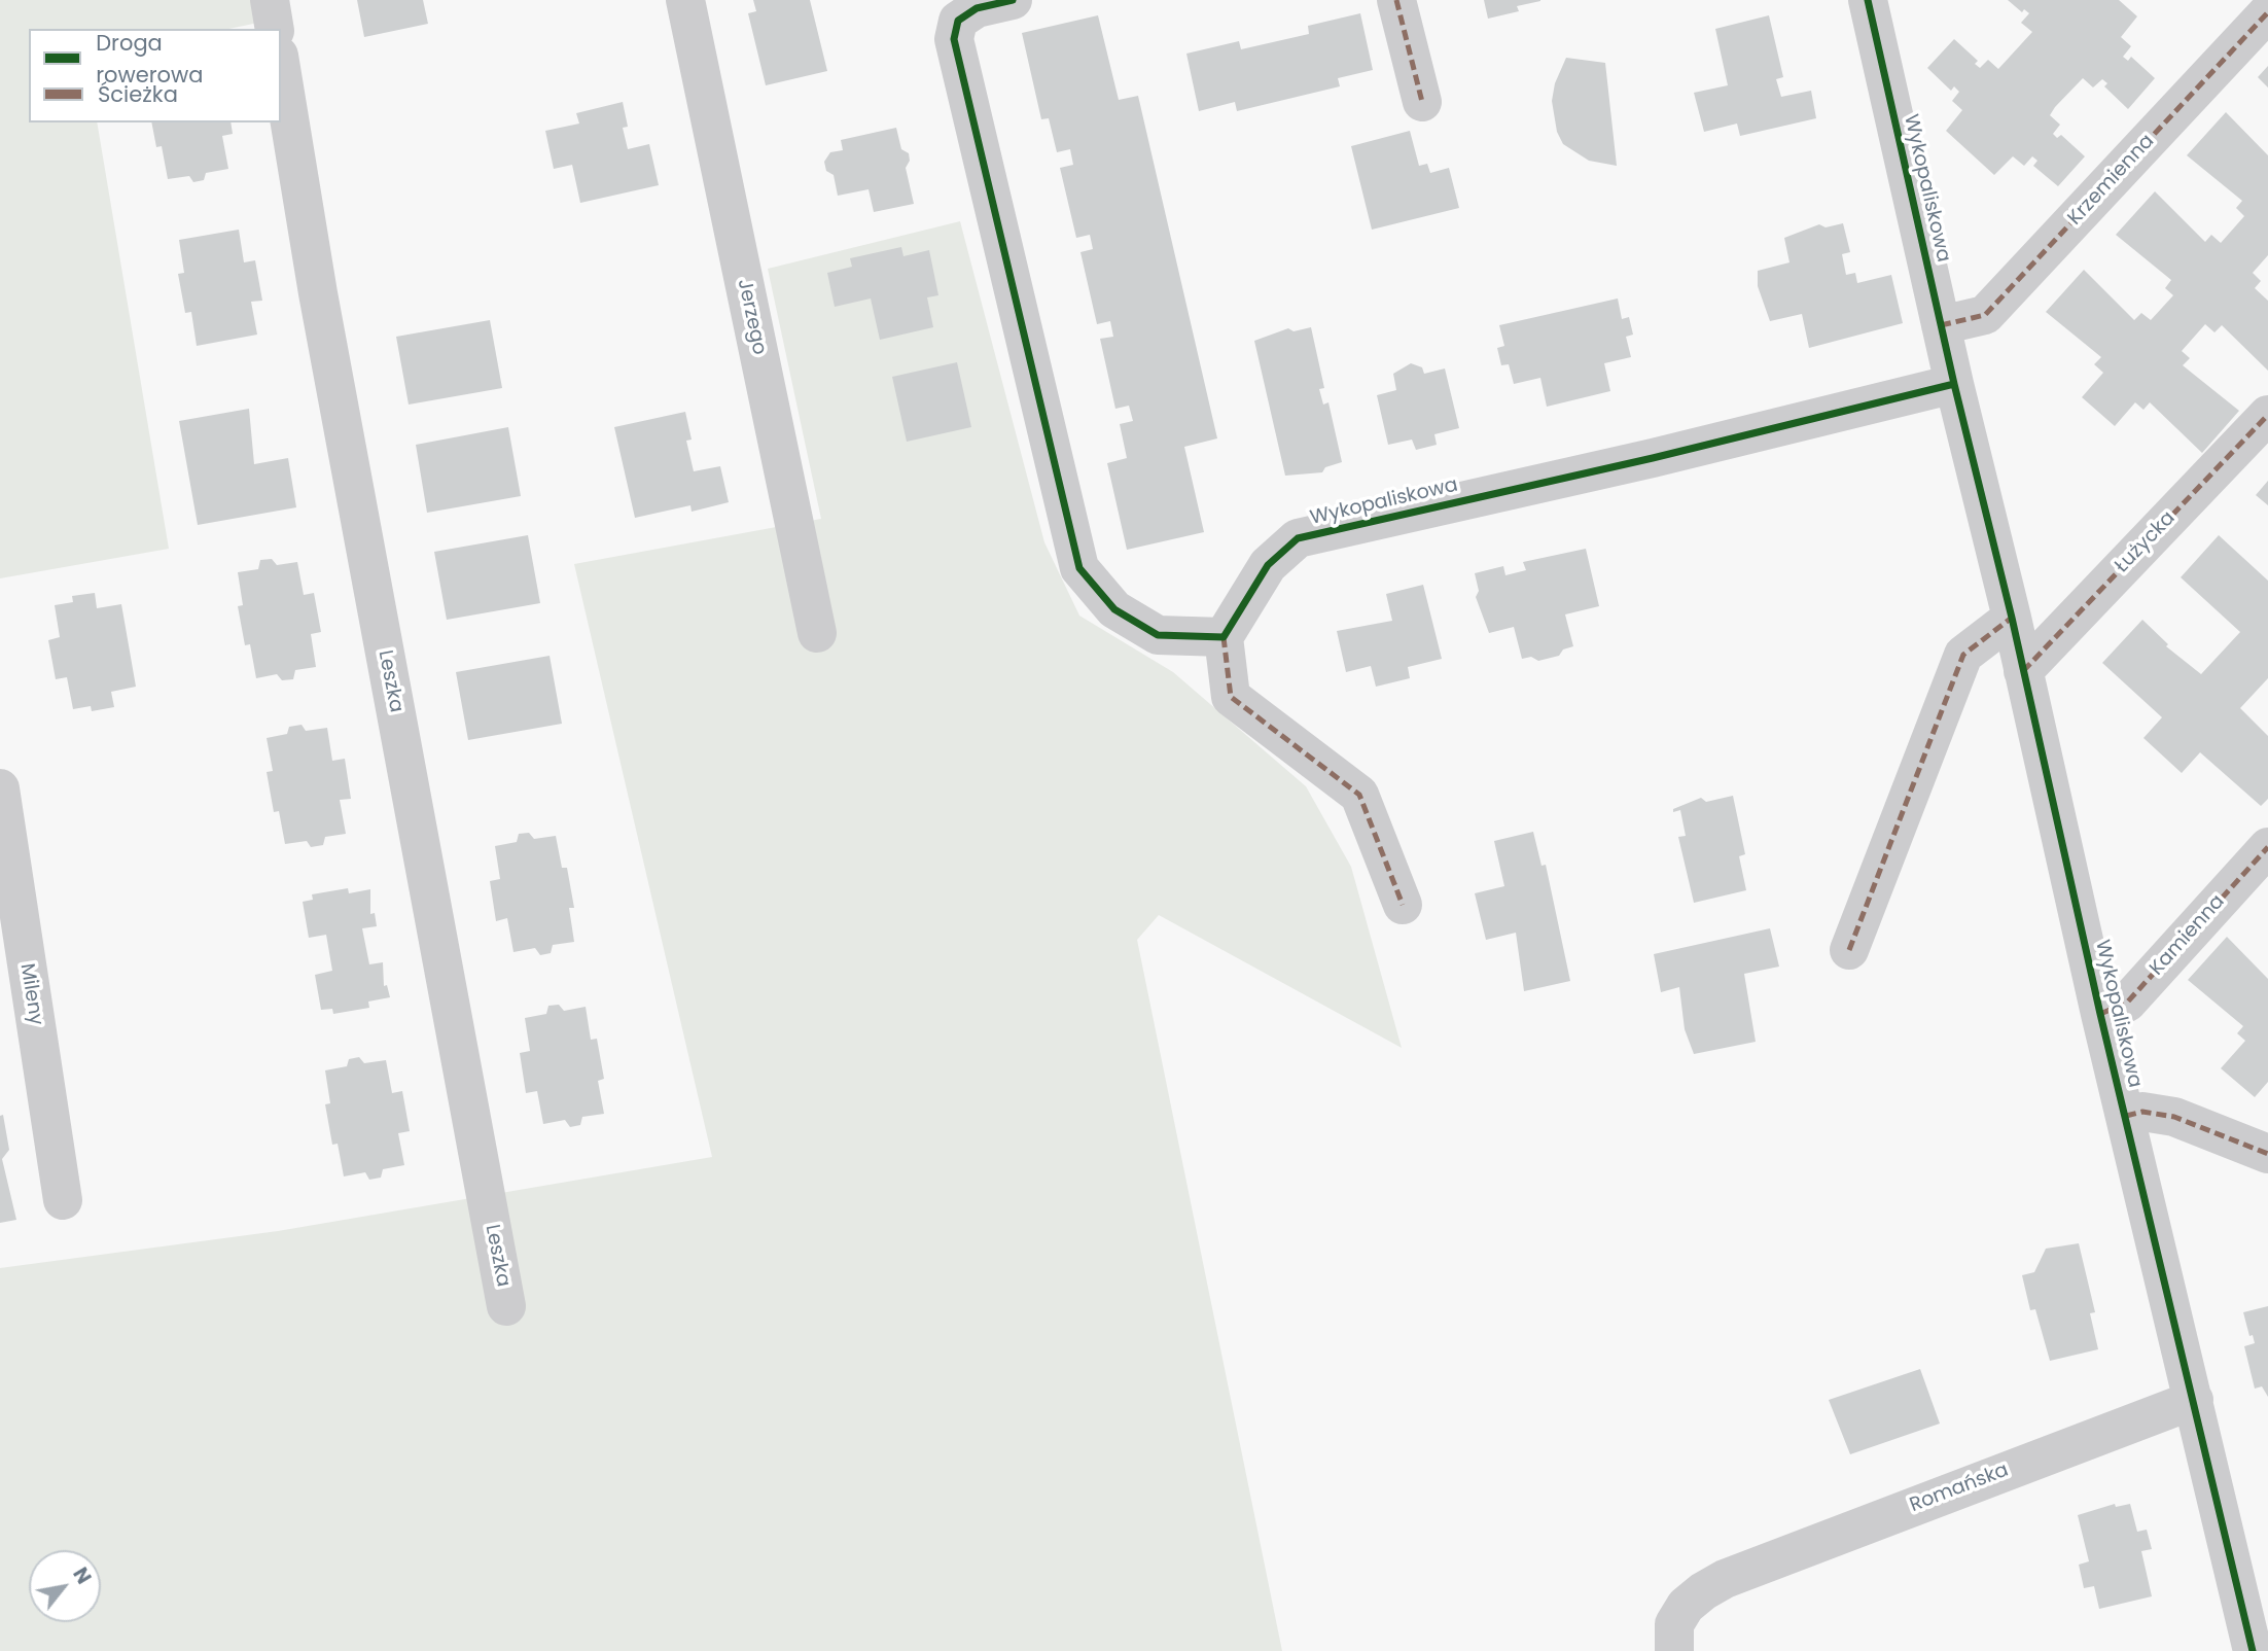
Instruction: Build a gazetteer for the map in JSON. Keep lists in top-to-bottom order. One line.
{"streets":{"street":["Krzemienna","Wykopaliskowa","Jerzego","Łużycka","Leszka","Kamienna","Mileny","Romańska"]},"crossings":[["Krzemienna","Wykopaliskowa"],["Wykopaliskowa","Łużycka"],["Wykopaliskowa","Kamienna"],["Wykopaliskowa","Romańska"]],"legend":["Droga rowerowa","Ścieżka"],"north":"top right"}
